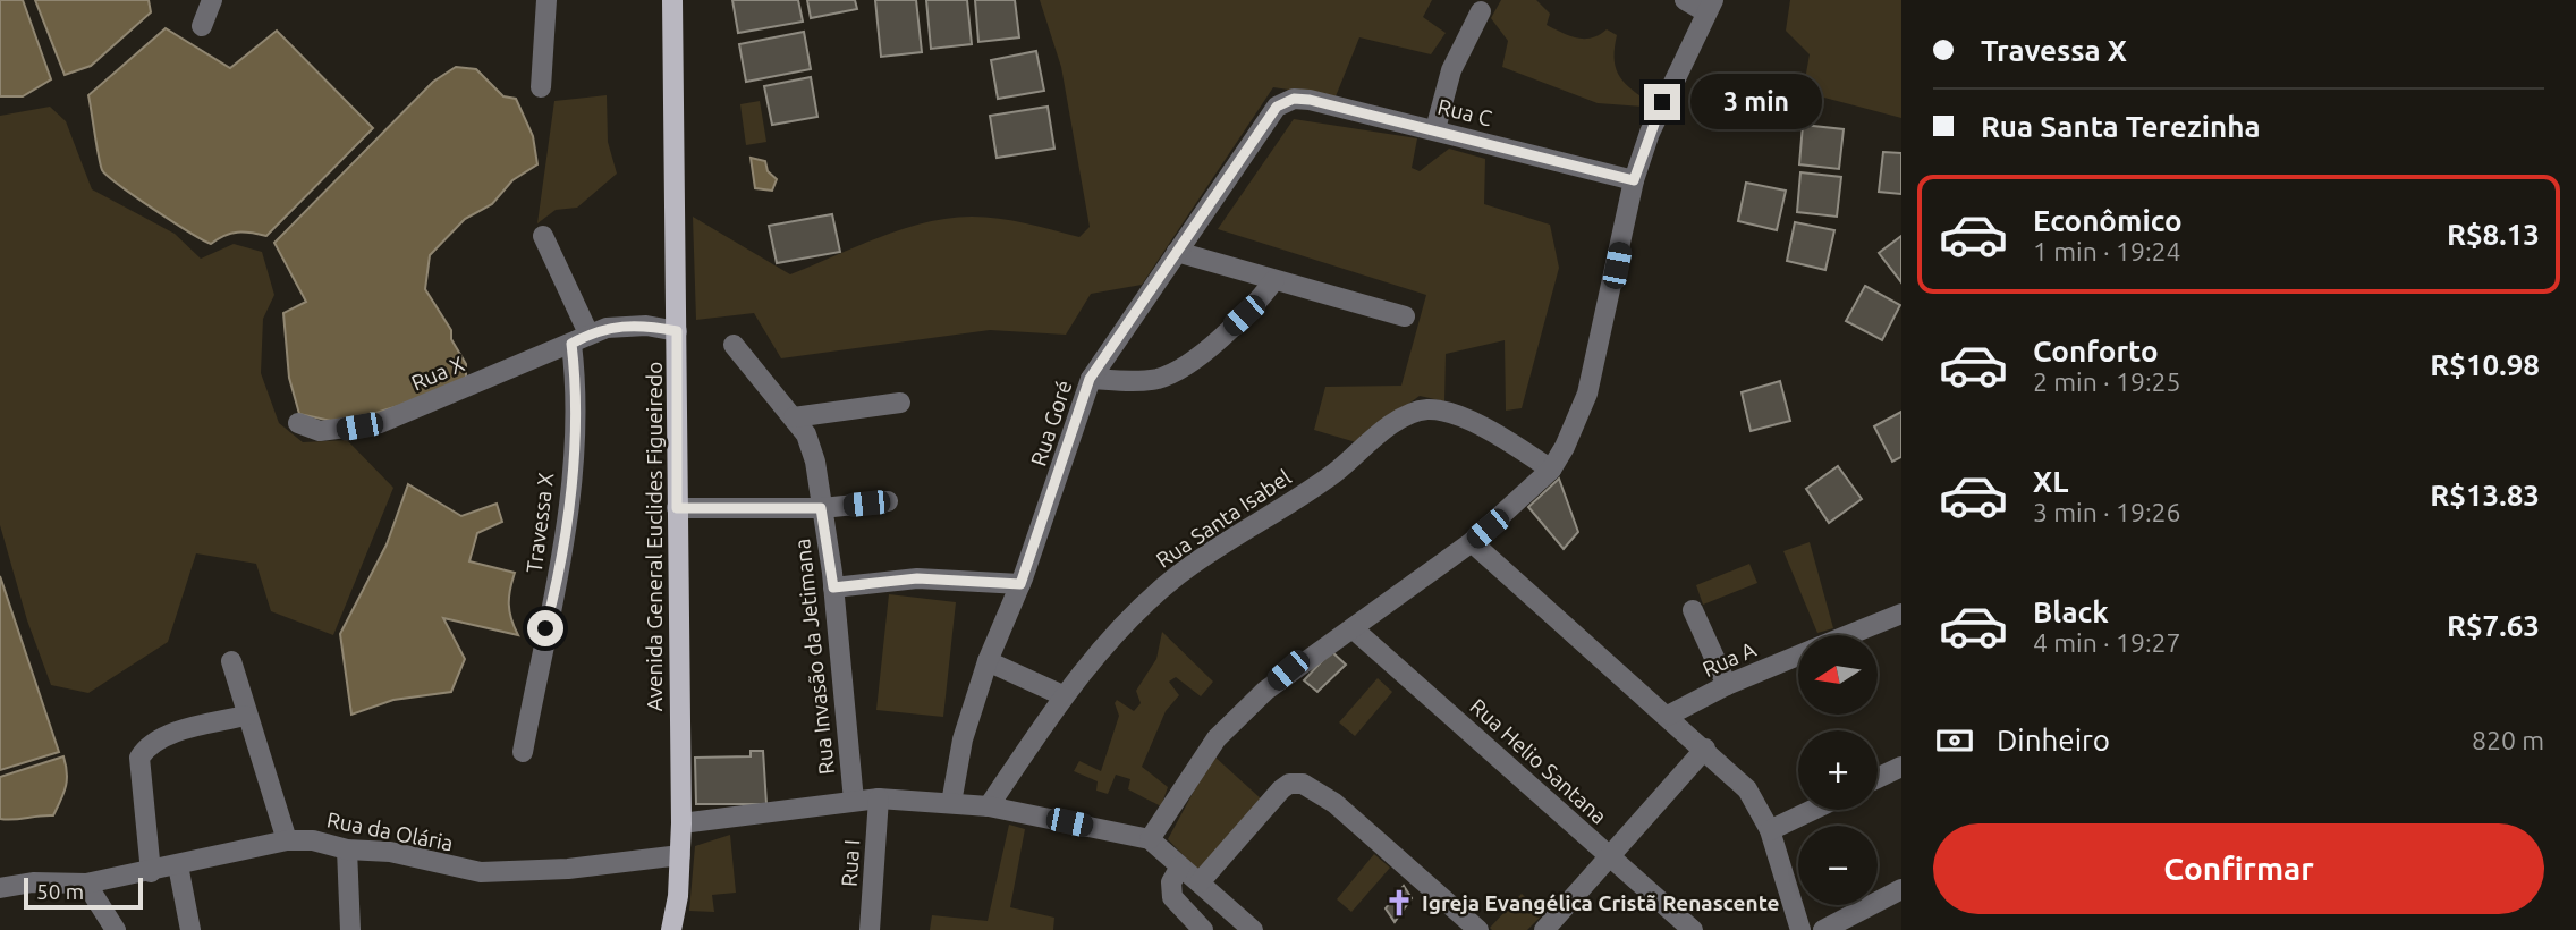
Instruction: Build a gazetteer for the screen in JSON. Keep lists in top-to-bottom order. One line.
{"streets":{"main road":["Avenida General Euclides Figueiredo"],"street":["Rua C","Rua X","Rua Goré","Rua Santa Isabel","Travessa X","Rua Invasão da Jetimana","Rua A","Rua Helio Santana","Rua da Olária","Rua I"]},"crossings":[["Rua C","Rua Goré"],["Rua X","Travessa X"],["Rua X","Avenida General Euclides Figueiredo"],["Avenida General Euclides Figueiredo","Rua da Olária"]],"places":{"church":["Igreja Evangélica Cristã Renascente"]},"scale_bar":"50 m","north":"left","page":{"banner":["Travessa X","Rua Santa Terezinha"],"bubble":"3 min","list":[{"name":"Econômico","note":"1 min · 19:24","value":"R$8.13"},{"name":"Conforto","note":"2 min · 19:25","value":"R$10.98"},{"name":"XL","note":"3 min · 19:26","value":"R$13.83"},{"name":"Black","note":"4 min · 19:27","value":"R$7.63"}],"map_buttons":["+","−"],"pay":["Dinheiro","820 m"],"buttons":"Confirmar","scale":"50 m"}}
